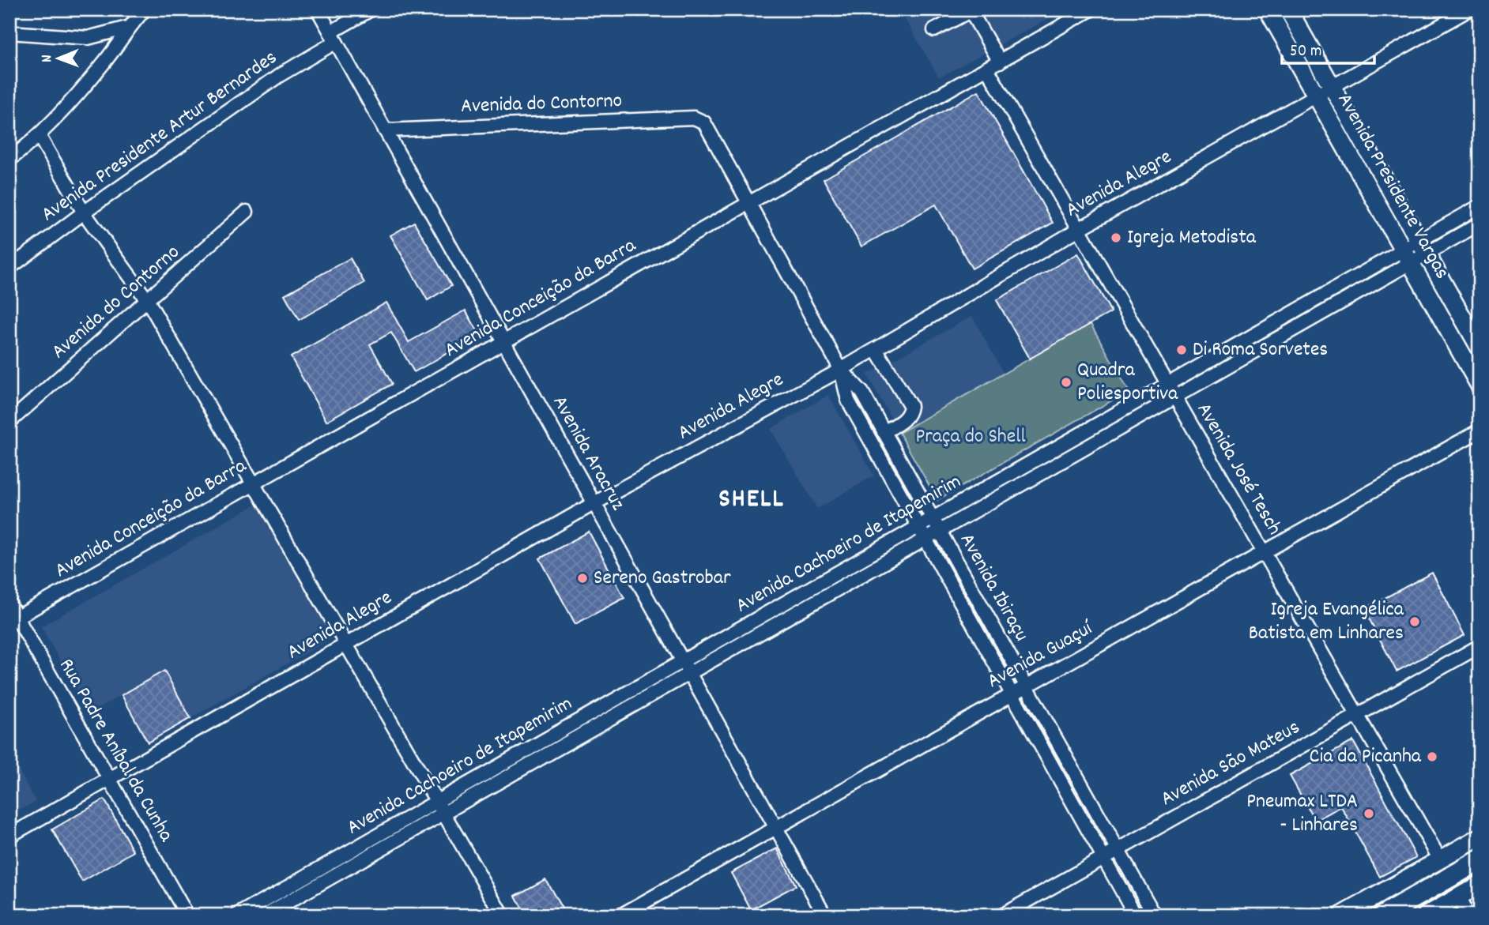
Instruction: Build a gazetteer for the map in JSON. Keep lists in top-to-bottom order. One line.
{"streets":{"main road":["Avenida Presidente Vargas"],"street":["Avenida do Contorno","Avenida Presidente Artur Bernardes","Avenida Alegre","Avenida Conceição da Barra","Avenida Aracruz","Avenida José Tesch","Avenida Cachoeiro de Itapemirim","Avenida Ibiraçu","Avenida Guaçuí","Rua Padre Aníbal da Cunha","Avenida São Mateus"]},"crossings":[["Avenida do Contorno","Avenida Aracruz"],["Avenida do Contorno","Avenida Ibiraçu"],["Avenida Presidente Artur Bernardes","Avenida Aracruz"],["Avenida Alegre","Avenida Presidente Vargas"],["Avenida Alegre","Avenida Aracruz"],["Avenida Alegre","Avenida José Tesch"],["Avenida Alegre","Avenida Ibiraçu"],["Avenida Alegre","Rua Padre Aníbal da Cunha"],["Avenida Presidente Vargas","Avenida Cachoeiro de Itapemirim"],["Avenida Conceição da Barra","Avenida Aracruz"],["Avenida Conceição da Barra","Avenida José Tesch"],["Avenida Conceição da Barra","Avenida Ibiraçu"],["Avenida Conceição da Barra","Rua Padre Aníbal da Cunha"],["Avenida Aracruz","Avenida Cachoeiro de Itapemirim"],["Avenida Aracruz","Avenida Guaçuí"],["Avenida José Tesch","Avenida Cachoeiro de Itapemirim"],["Avenida José Tesch","Avenida Guaçuí"],["Avenida José Tesch","Avenida São Mateus"],["Avenida Cachoeiro de Itapemirim","Avenida Ibiraçu"],["Avenida Ibiraçu","Avenida Guaçuí"],["Avenida Ibiraçu","Avenida São Mateus"]],"districts":["SHELL"],"parks":["Praça do Shell"],"places":["Igreja Metodista","Di Roma Sorvetes","Quadra Poliesportiva","Sereno Gastrobar","Igreja Evangélica Batista em Linhares","Cia da Picanha","Pneumax LTDA - Linhares"],"scale_bar":"50 m","north":"left"}
